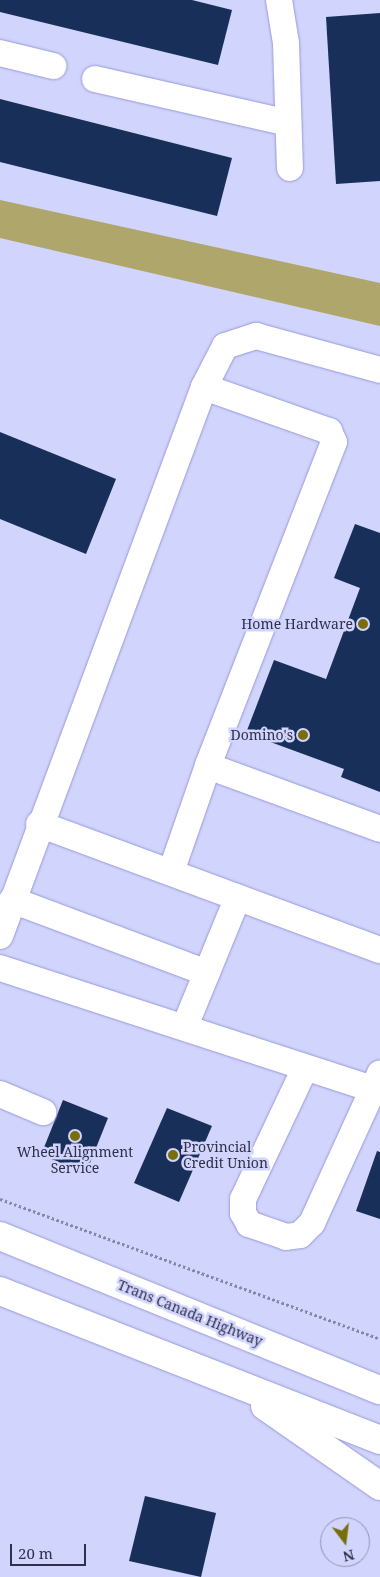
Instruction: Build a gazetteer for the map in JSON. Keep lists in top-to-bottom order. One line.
{"streets":{"highway":["Trans Canada Highway"]},"places":["Home Hardware","Domino's","Wheel Alignment Service","Provincial Credit Union"],"scale_bar":"20 m","north":"bottom"}
